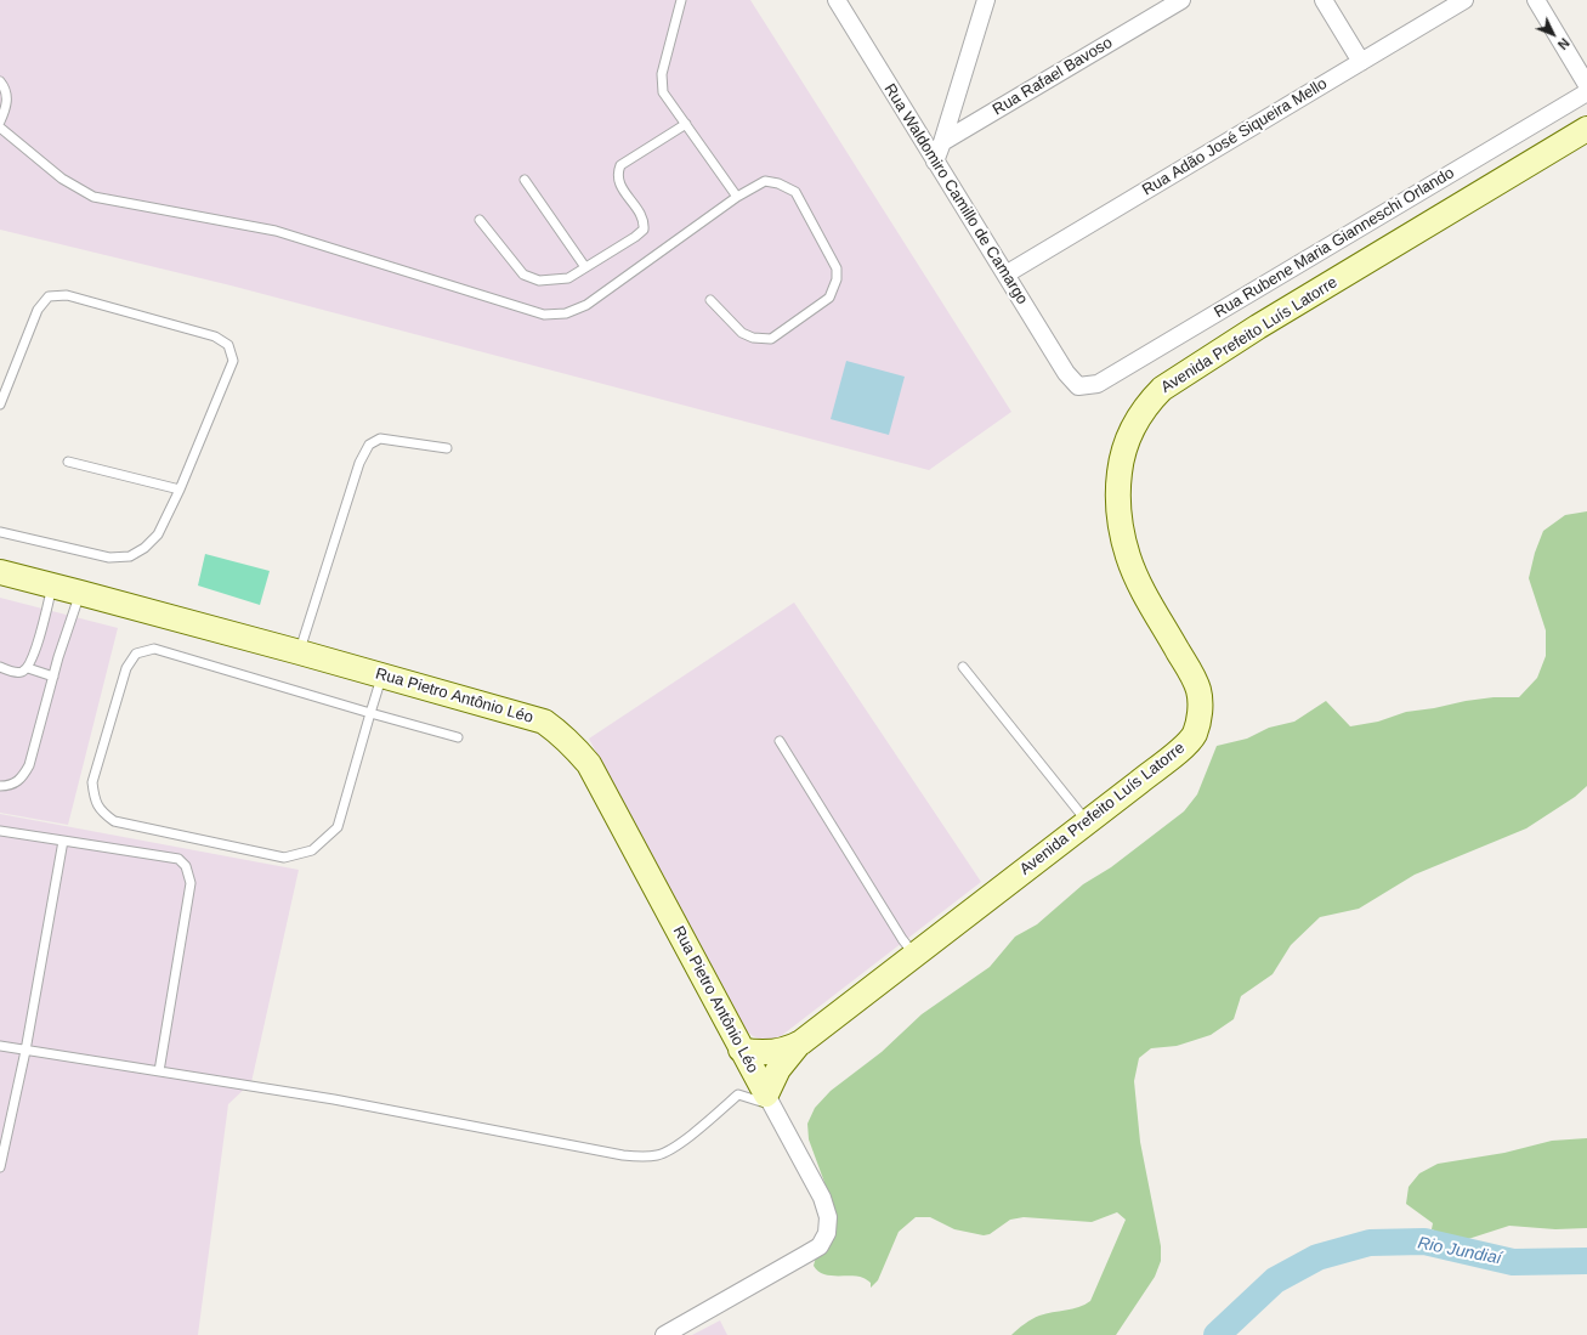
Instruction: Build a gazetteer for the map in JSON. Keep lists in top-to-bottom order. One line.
{"streets":{"main road":["Avenida Prefeito Luís Latorre","Rua Pietro Antônio Léo"],"street":["Rua Rafael Bavoso","Rua Adão José Siqueira Mello","Rua Waldomiro Camillo de Camargo","Rua Rubene Maria Gianneschi Orlando"]},"crossings":[["Rua Adão José Siqueira Mello","Rua Waldomiro Camillo de Camargo"],["Rua Waldomiro Camillo de Camargo","Rua Rubene Maria Gianneschi Orlando"],["Avenida Prefeito Luís Latorre","Rua Pietro Antônio Léo"]],"water":["Rio Jundiaí"],"north":"bottom right"}
